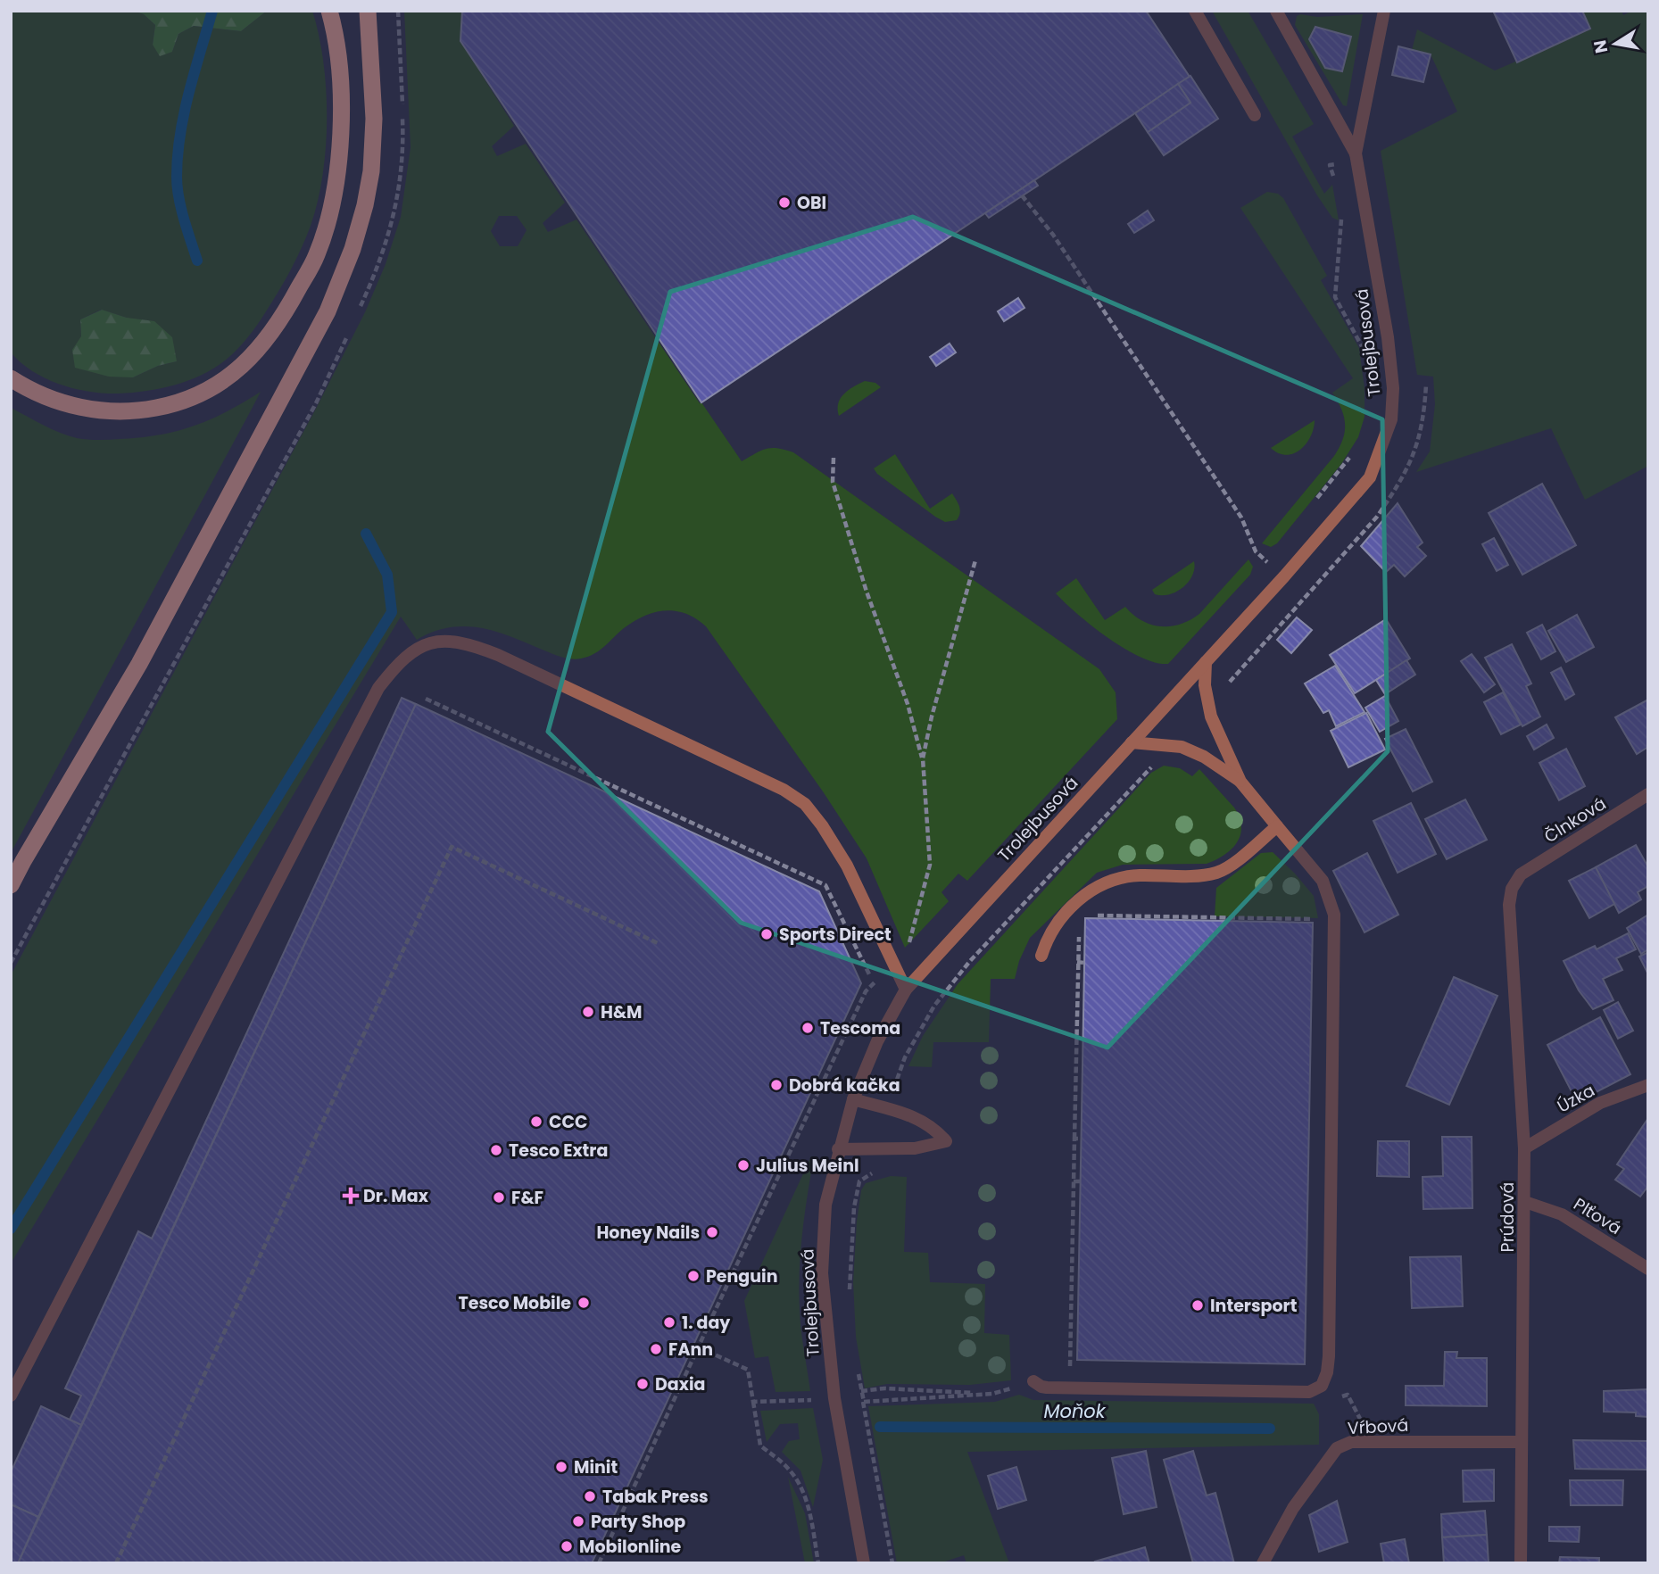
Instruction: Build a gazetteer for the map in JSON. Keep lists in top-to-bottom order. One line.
{"streets":{"street":["Trolejbusová","Člnková","Úzka","Plťová","Prúdová","Vŕbová"]},"crossings":[["Člnková","Prúdová"],["Úzka","Prúdová"],["Plťová","Prúdová"],["Prúdová","Vŕbová"]],"water":["Moňok"],"places":{"other":["OBI","Sports Direct","H&M","Tescoma","Dobrá kačka","CCC","Tesco Extra","Julius Meinl","F&F","Honey Nails","Penguin","Tesco Mobile","Intersport","1. day","FAnn","Daxia","Minit","Tabak Press","Party Shop","Mobilonline"],"health":["Dr. Max"]},"north":"left"}
